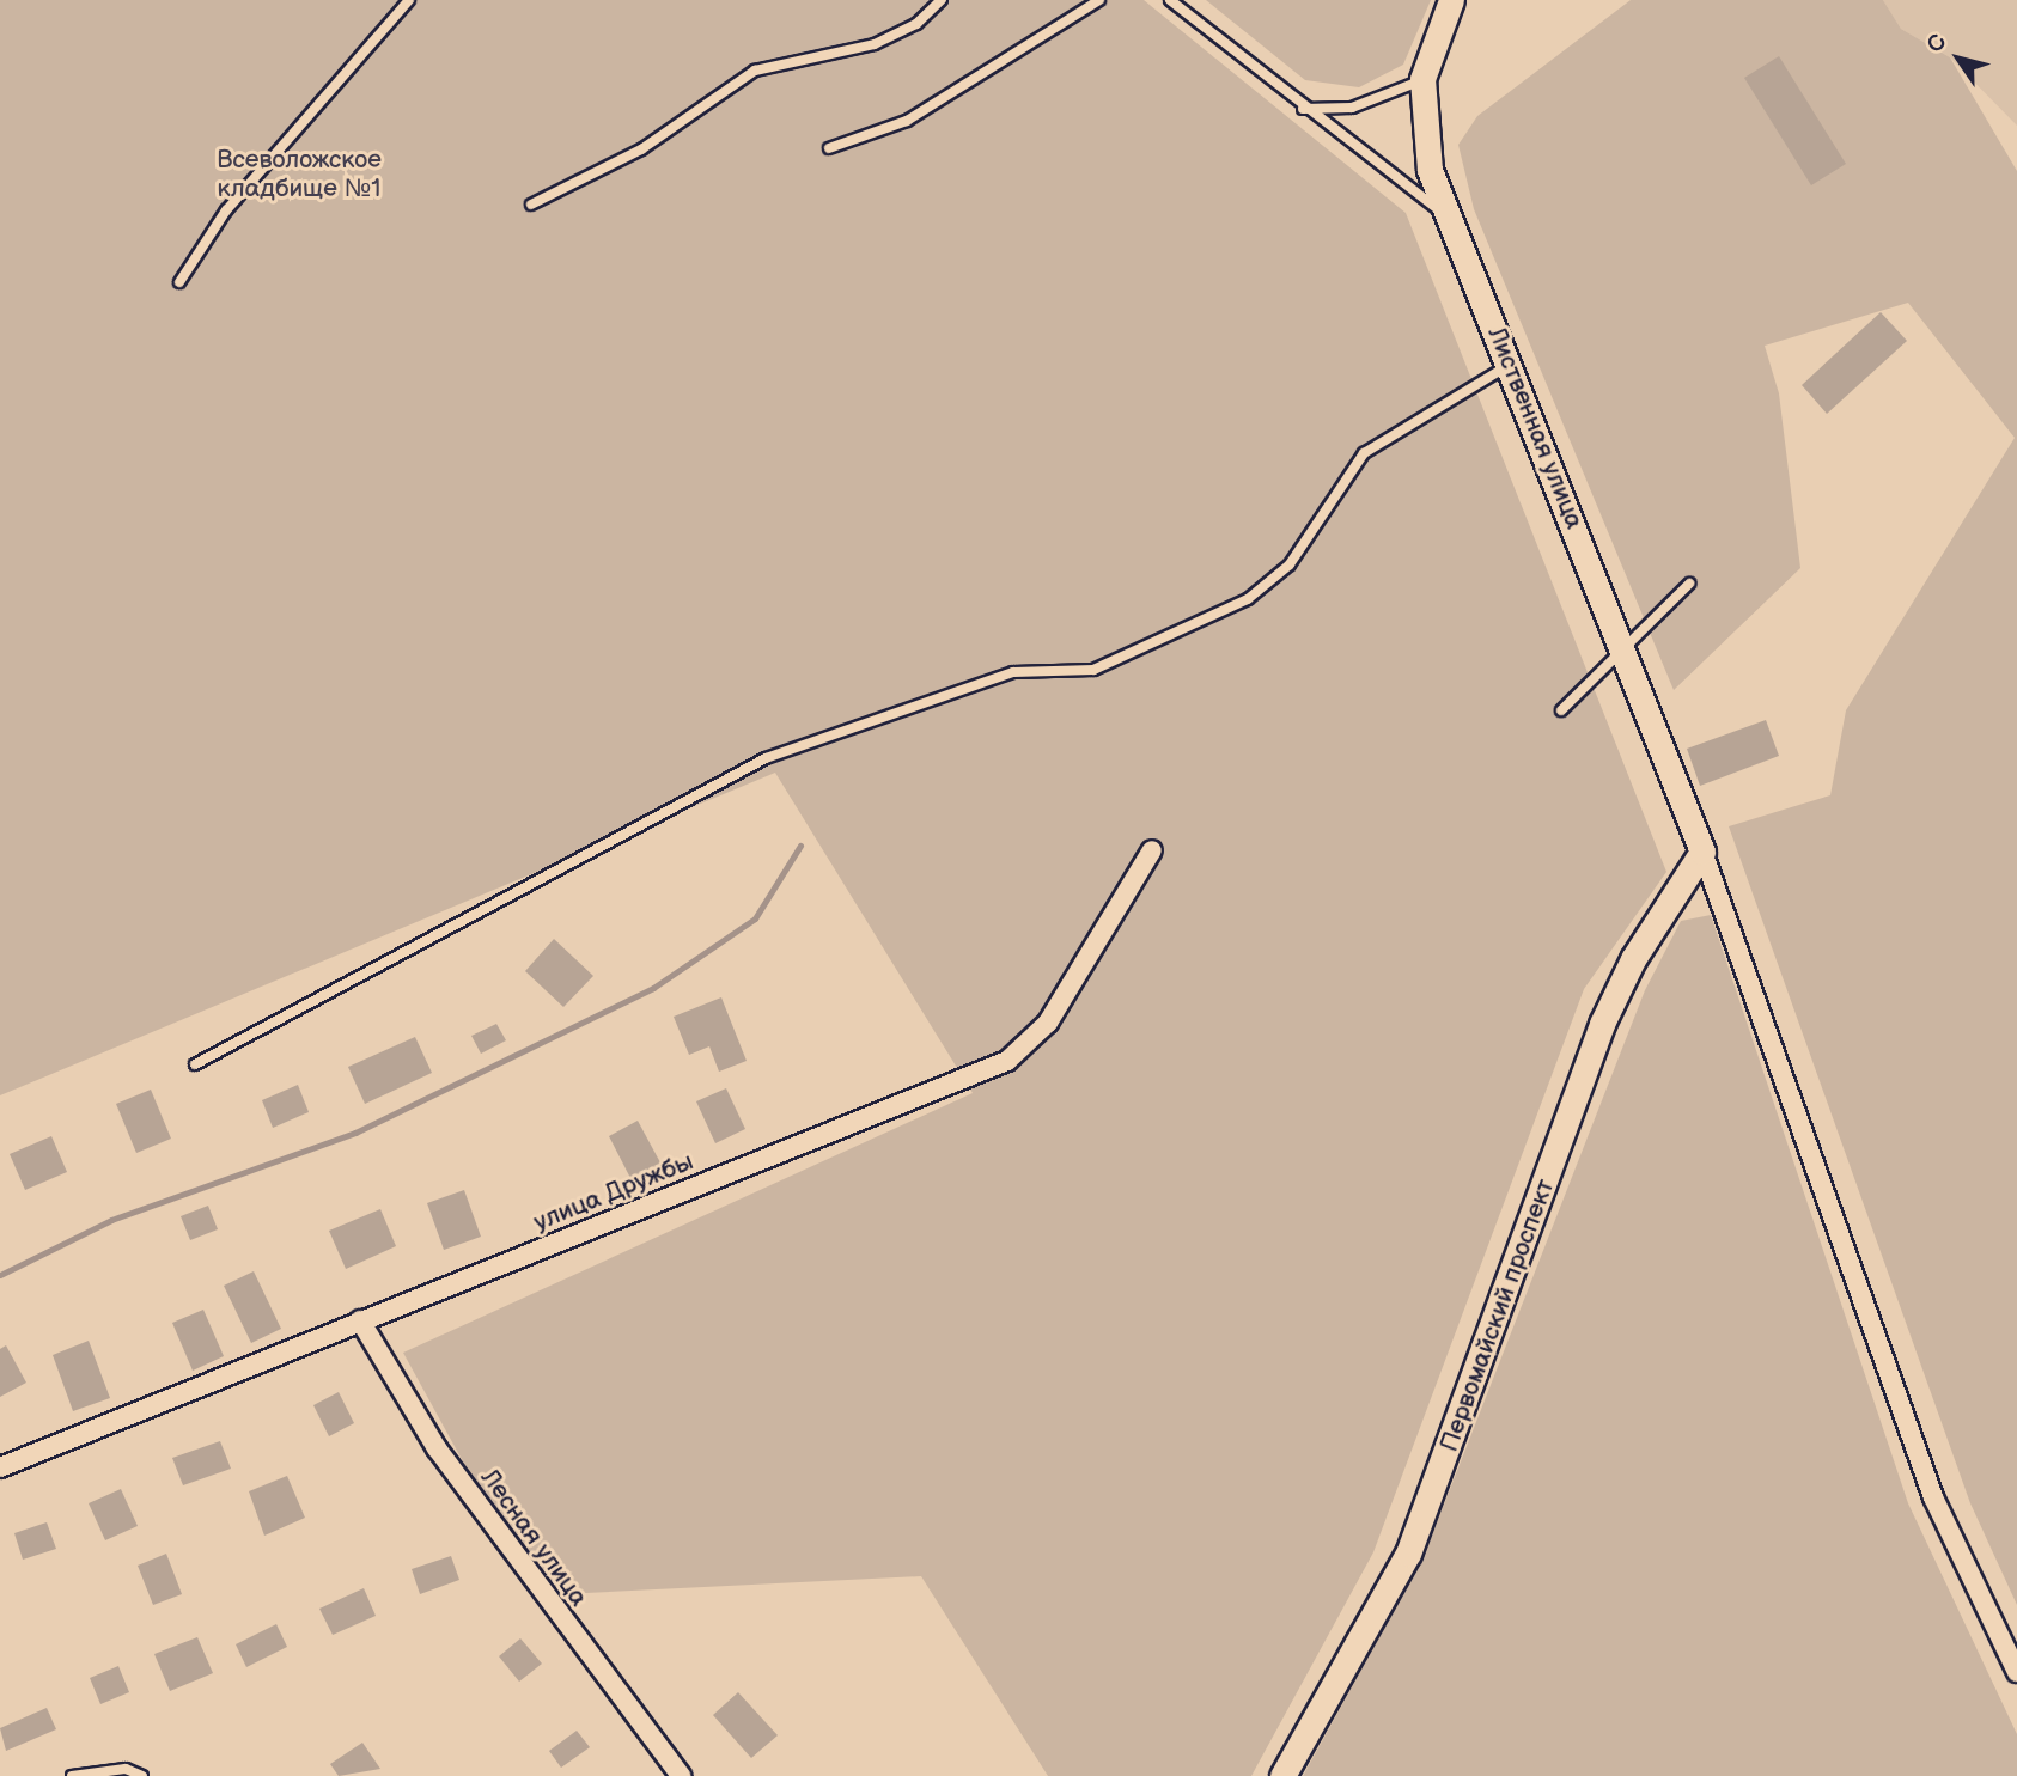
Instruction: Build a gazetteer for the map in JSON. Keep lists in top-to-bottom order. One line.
{"streets":{"street":["Лиственная улица","улица Дружбы","Первомайский проспект","Лесная улица"]},"crossings":[["Лиственная улица","Первомайский проспект"],["улица Дружбы","Лесная улица"]],"parks":["Всеволожское кладбище №1"],"north":"top left"}
